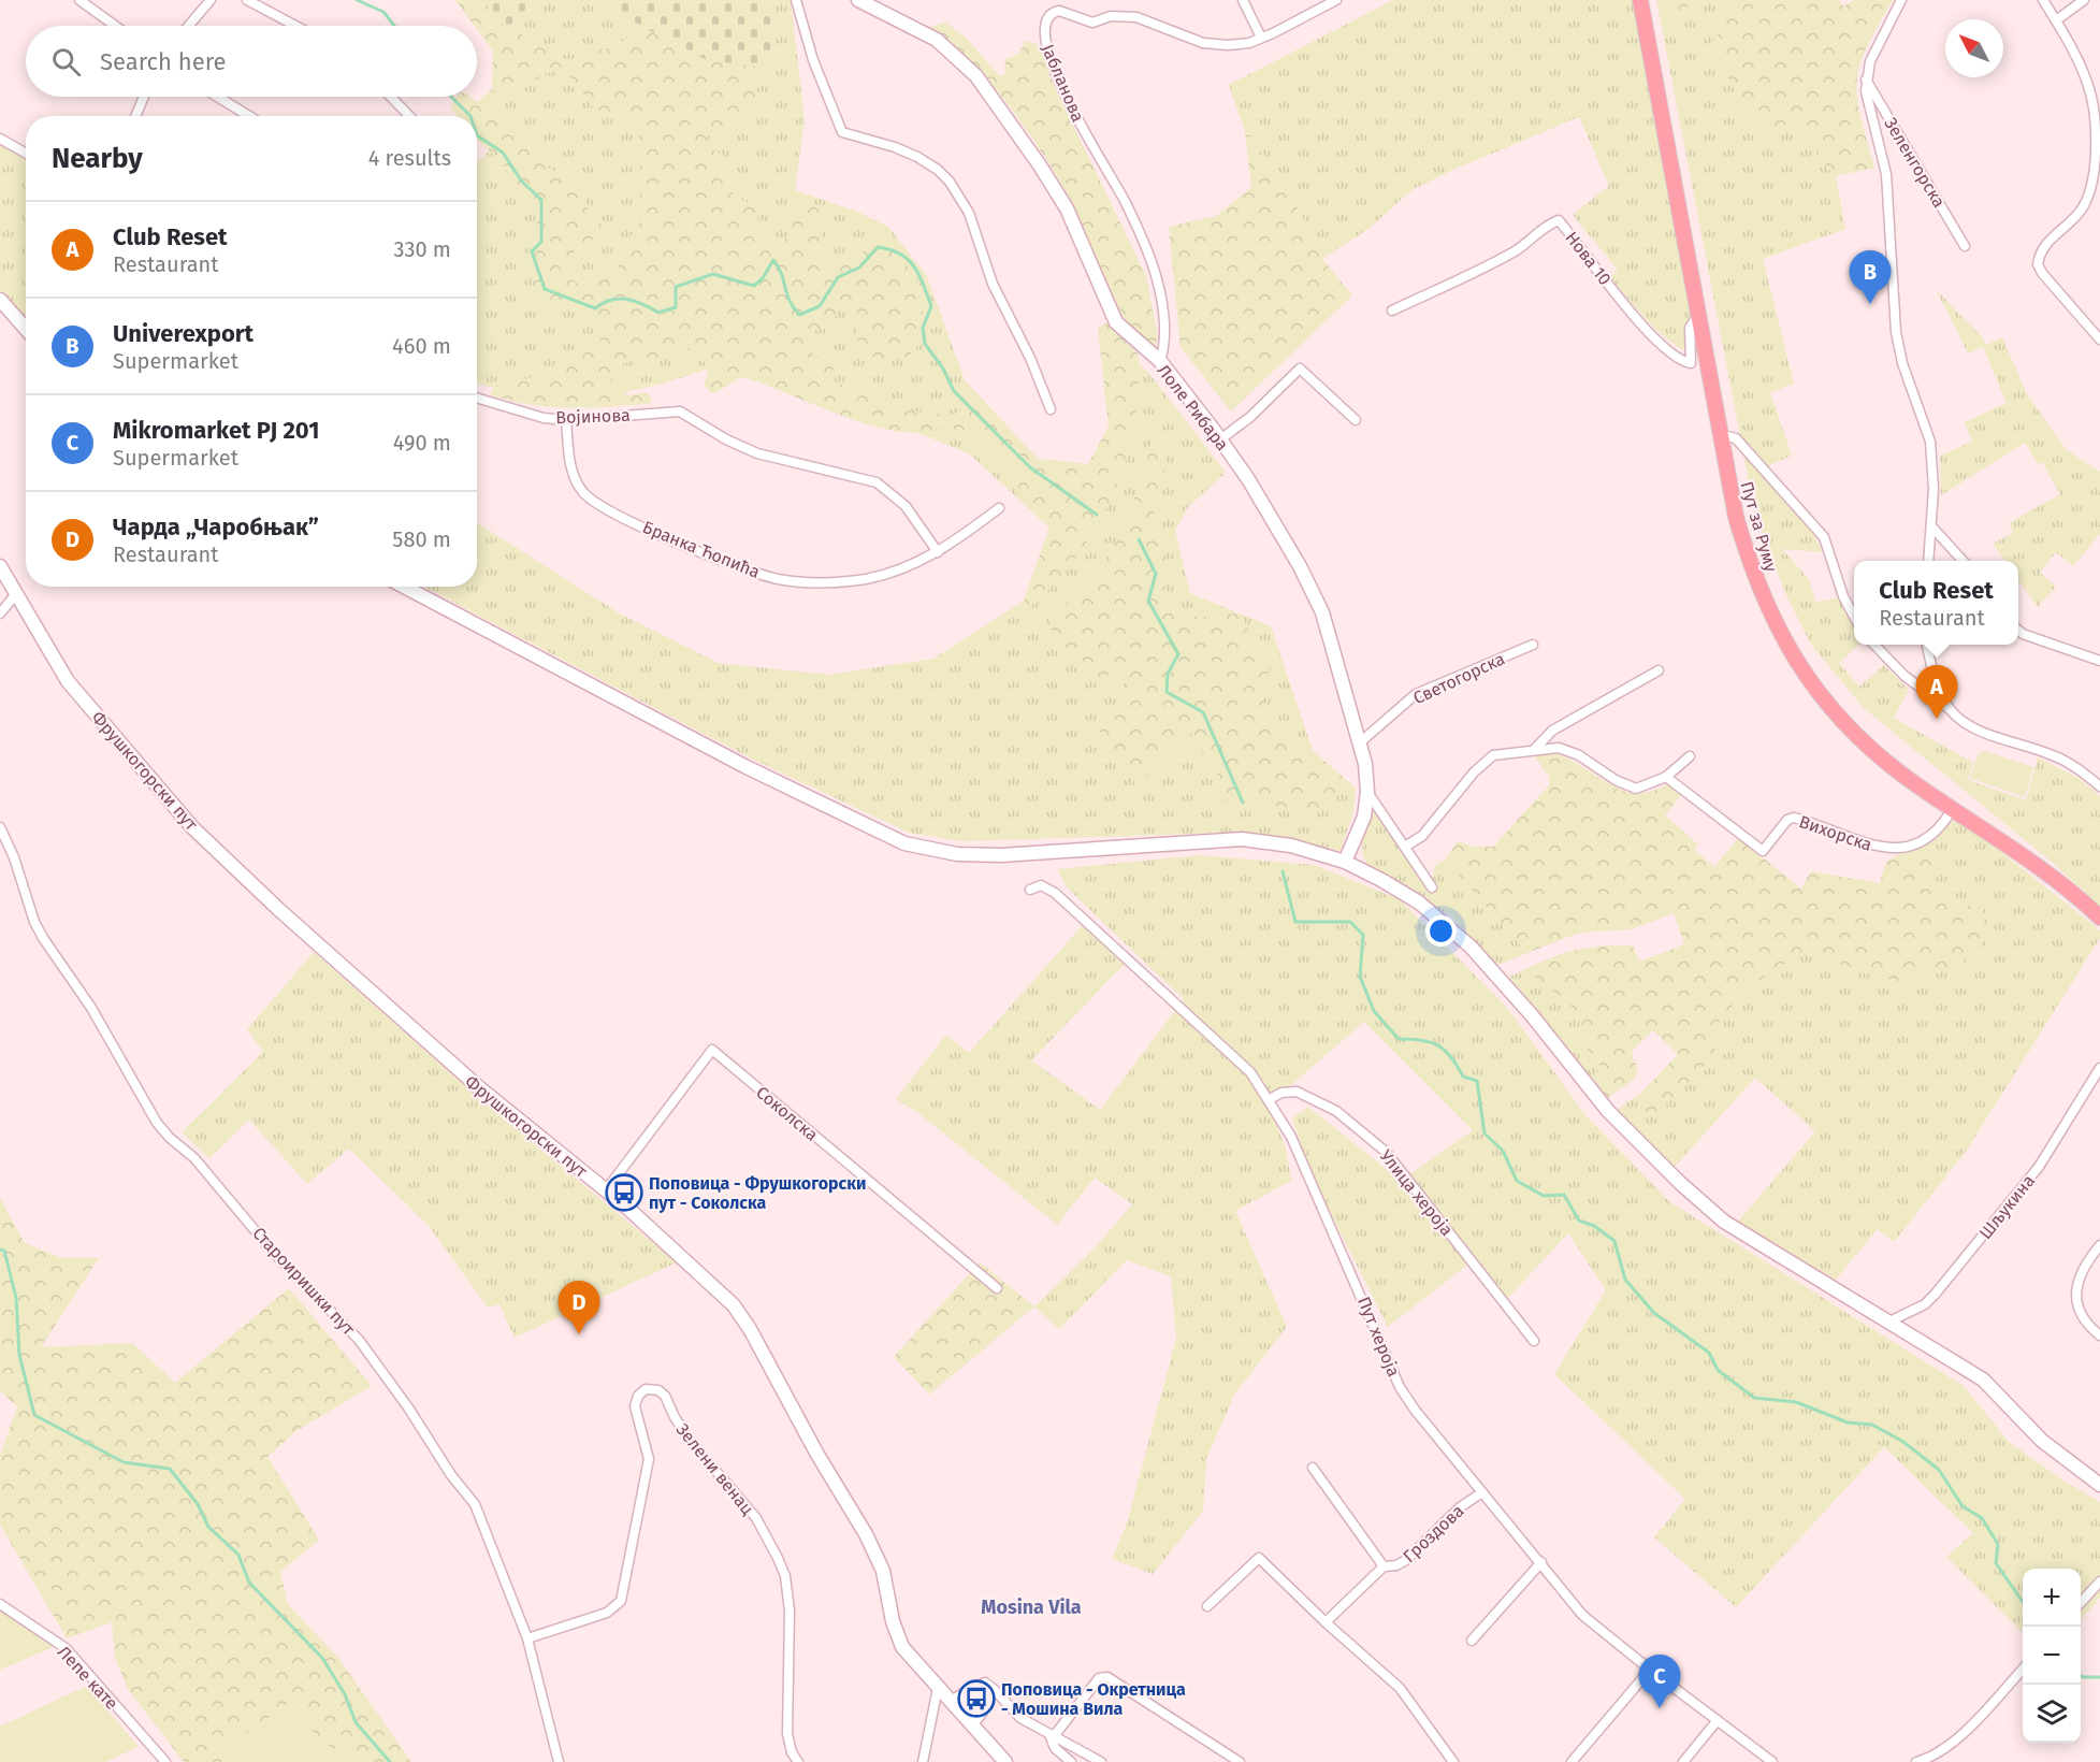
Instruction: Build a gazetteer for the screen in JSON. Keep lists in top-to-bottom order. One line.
{"streets":{"main road":["Пут за Руму"],"street":["Јабланова","Зеленгорска","Нова 10","Лоле Рибара","Војинова","Бранка Ћопића","Светогорска","Фрушкогорски пут","Вихорска","Соколска","Улица хероја","Шљукина","Староиришки пут","Пут хероја","Зелени венац","Гроздова","Лепе кате"]},"crossings":[["Јабланова","Лоле Рибара"],["Нова 10","Пут за Руму"],["Лоле Рибара","Светогорска"],["Војинова","Бранка Ћопића"],["Пут за Руму","Вихорска"],["Фрушкогорски пут","Соколска"],["Улица хероја","Пут хероја"],["Староиришки пут","Зелени венац"],["Пут хероја","Гроздова"]],"districts":["Mosina Vila"],"places":{"bus stop":["Поповица - Фрушкогорски пут - Соколска","Поповица - Окретница - Мошина Вила"]},"north":"top left","page":{"search":"Search here","heading":["Nearby","4 results"],"list":[{"mark":"A","name":"Club Reset","note":"Restaurant","value":"330 m"},{"mark":"B","name":"Univerexport","note":"Supermarket","value":"460 m"},{"mark":"C","name":"Mikromarket PJ 201","note":"Supermarket","value":"490 m"},{"mark":"D","name":"Чарда „Чаробњак”","note":"Restaurant","value":"580 m"}],"pins":["B","A","D","C"],"popup":["Club Reset","Restaurant"],"map_buttons":["+","−"]}}
